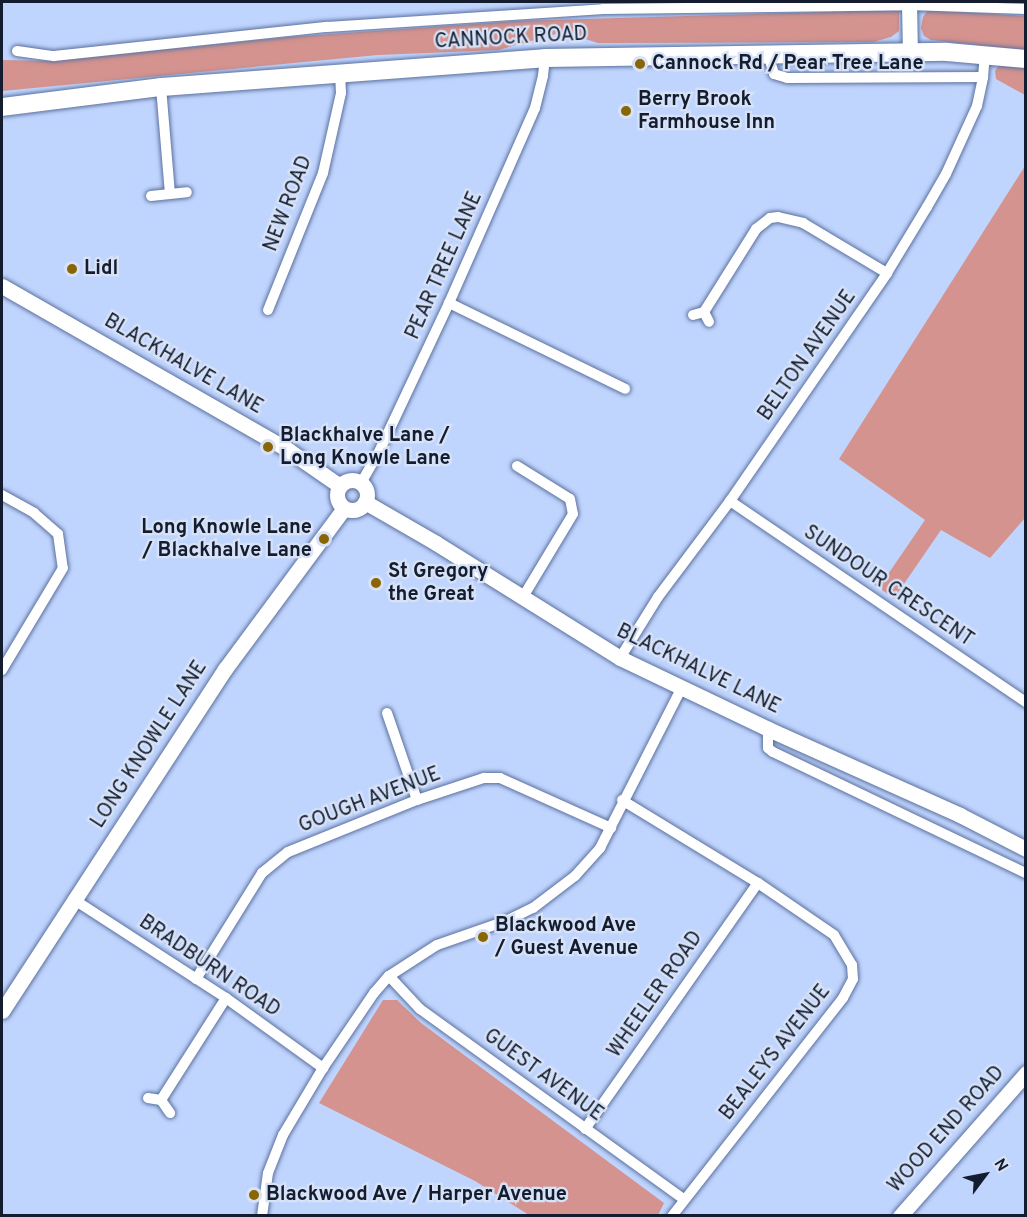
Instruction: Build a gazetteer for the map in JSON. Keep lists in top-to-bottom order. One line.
{"streets":{"highway":["CANNOCK ROAD"],"main road":["BLACKHALVE LANE","LONG KNOWLE LANE","WOOD END ROAD"],"street":["NEW ROAD","PEAR TREE LANE","BELTON AVENUE","SUNDOUR CRESCENT","GOUGH AVENUE","BRADBURN ROAD","WHEELER ROAD","BEALEYS AVENUE","GUEST AVENUE"]},"crossings":[["CANNOCK ROAD","NEW ROAD"],["CANNOCK ROAD","PEAR TREE LANE"],["CANNOCK ROAD","BELTON AVENUE"],["PEAR TREE LANE","BLACKHALVE LANE"],["PEAR TREE LANE","LONG KNOWLE LANE"],["BELTON AVENUE","BLACKHALVE LANE"],["BELTON AVENUE","SUNDOUR CRESCENT"],["BLACKHALVE LANE","LONG KNOWLE LANE"],["LONG KNOWLE LANE","BRADBURN ROAD"],["GOUGH AVENUE","BRADBURN ROAD"],["WHEELER ROAD","BEALEYS AVENUE"],["WHEELER ROAD","GUEST AVENUE"],["BEALEYS AVENUE","GUEST AVENUE"]],"places":["Cannock Rd / Pear Tree Lane","Berry Brook Farmhouse Inn","Lidl","Blackhalve Lane / Long Knowle Lane","Long Knowle Lane / Blackhalve Lane","St Gregory the Great","Blackwood Ave / Guest Avenue","Blackwood Ave / Harper Avenue"],"north":"top right"}
